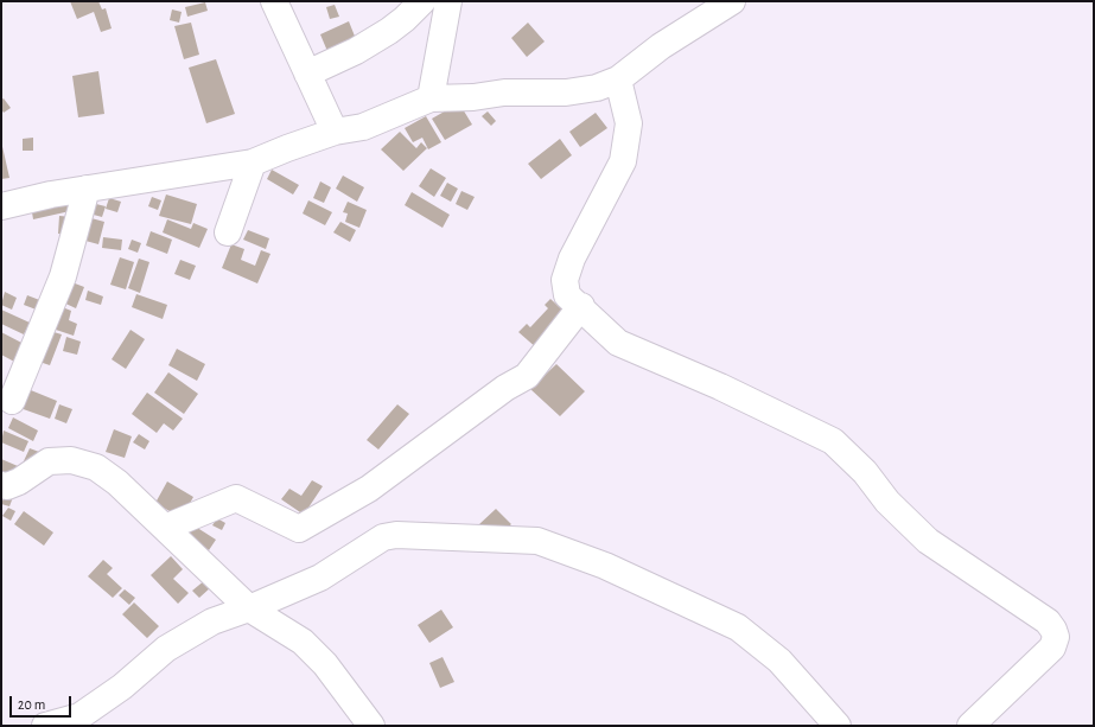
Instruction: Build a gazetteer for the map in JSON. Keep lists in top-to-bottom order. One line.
{"scale_bar":"20 m"}
